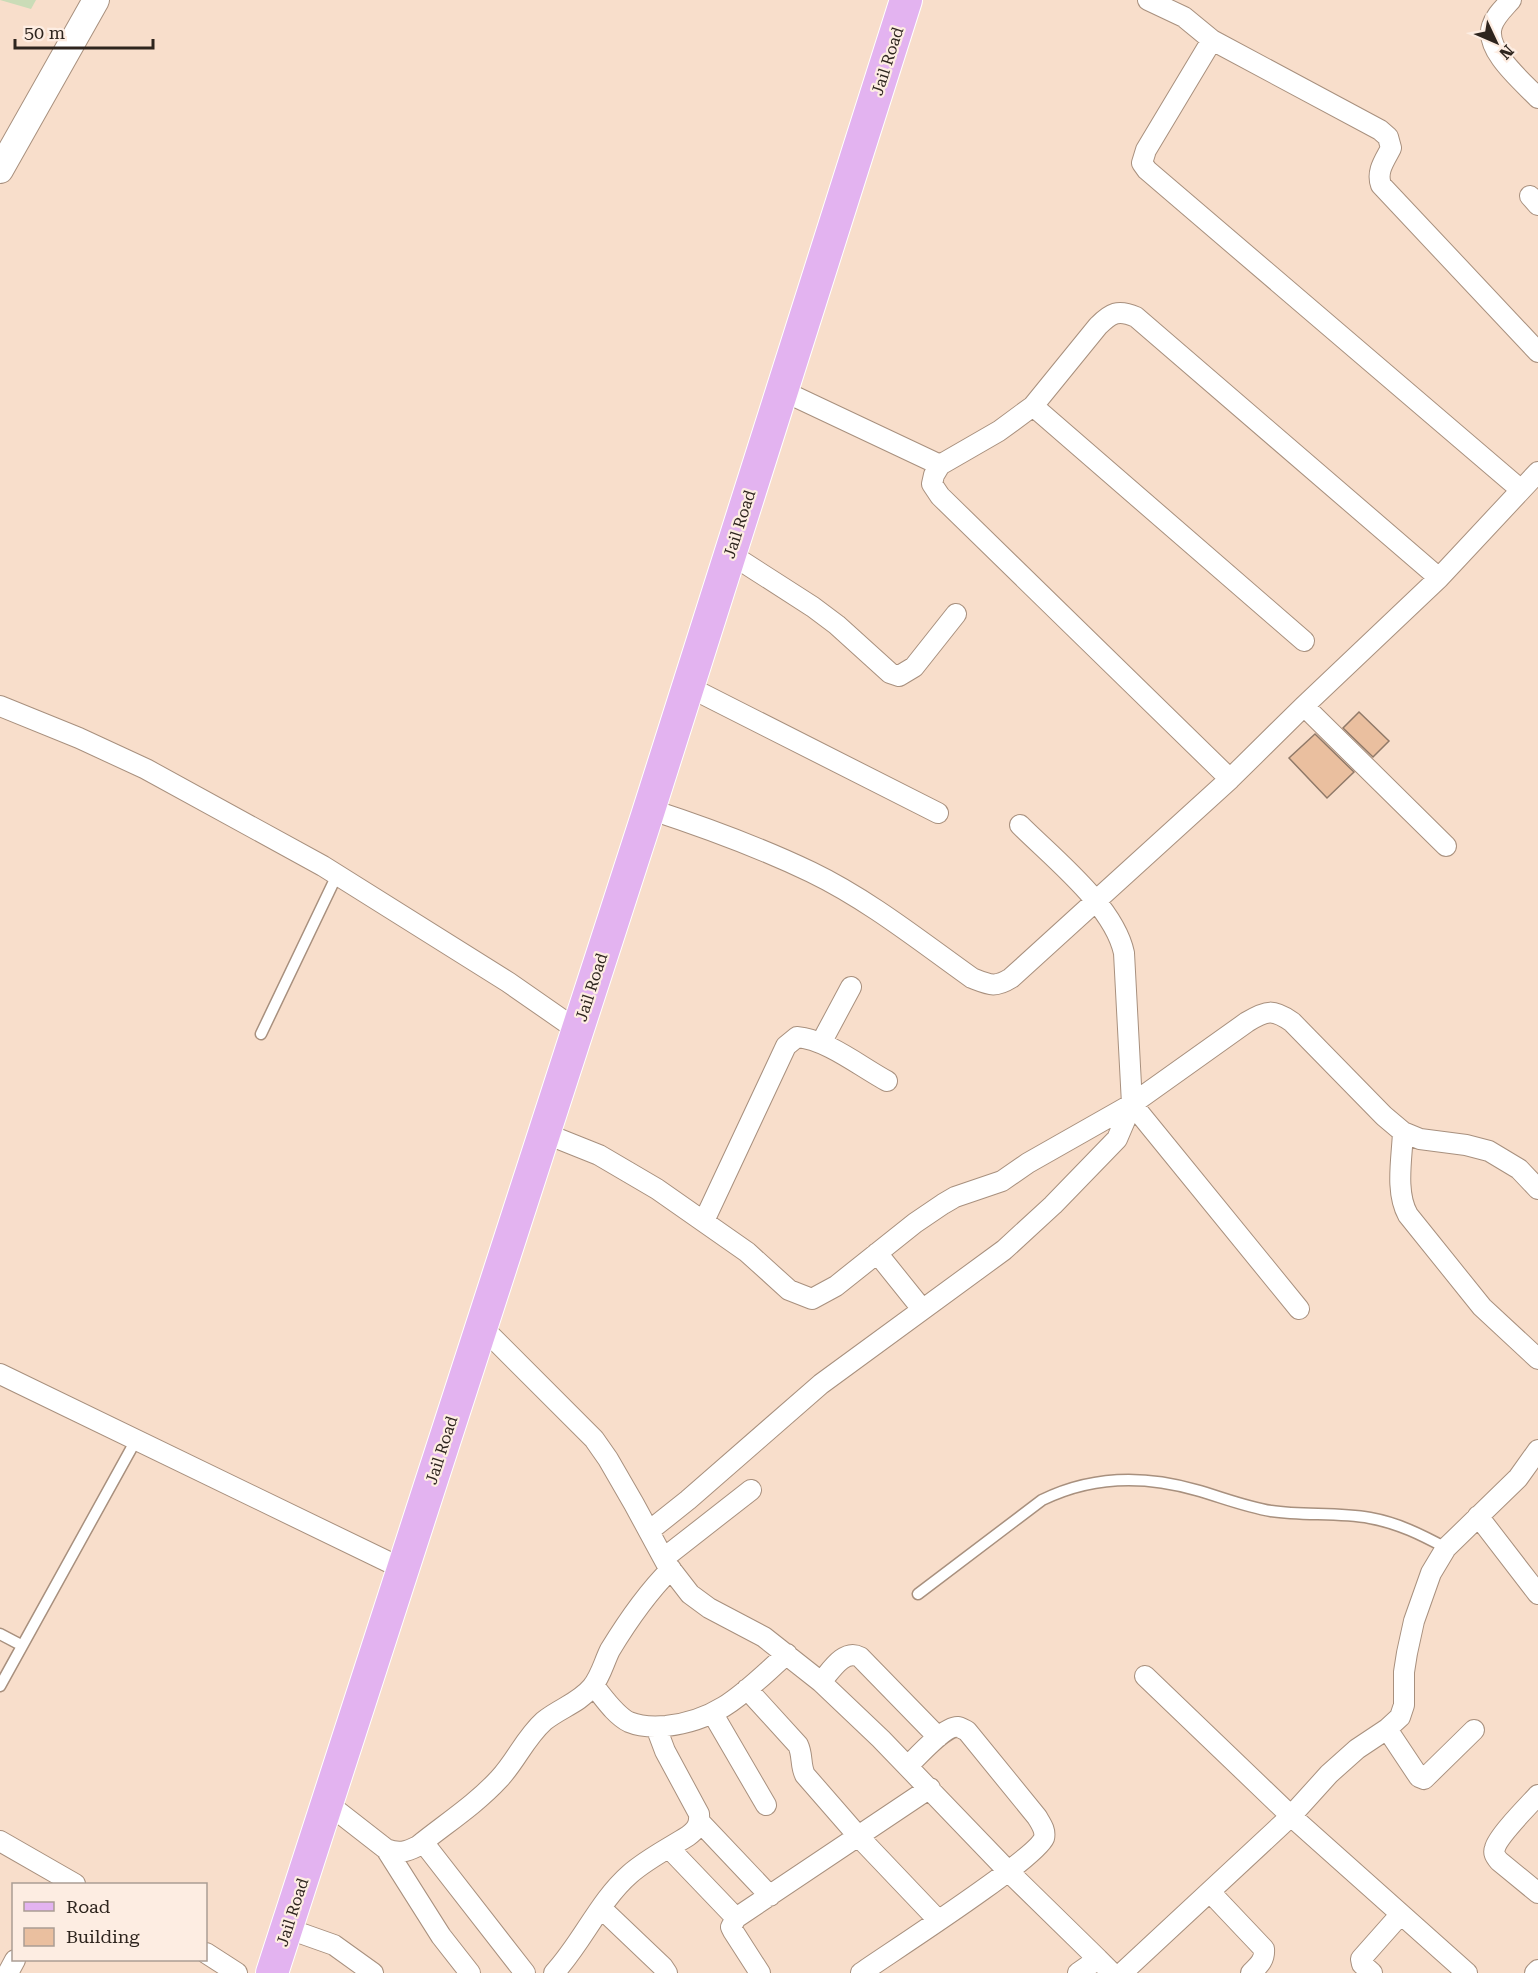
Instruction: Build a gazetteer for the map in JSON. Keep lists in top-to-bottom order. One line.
{"streets":{"main road":["Jail Road"]},"legend":["Road","Building"],"scale_bar":"50 m","north":"bottom right"}
